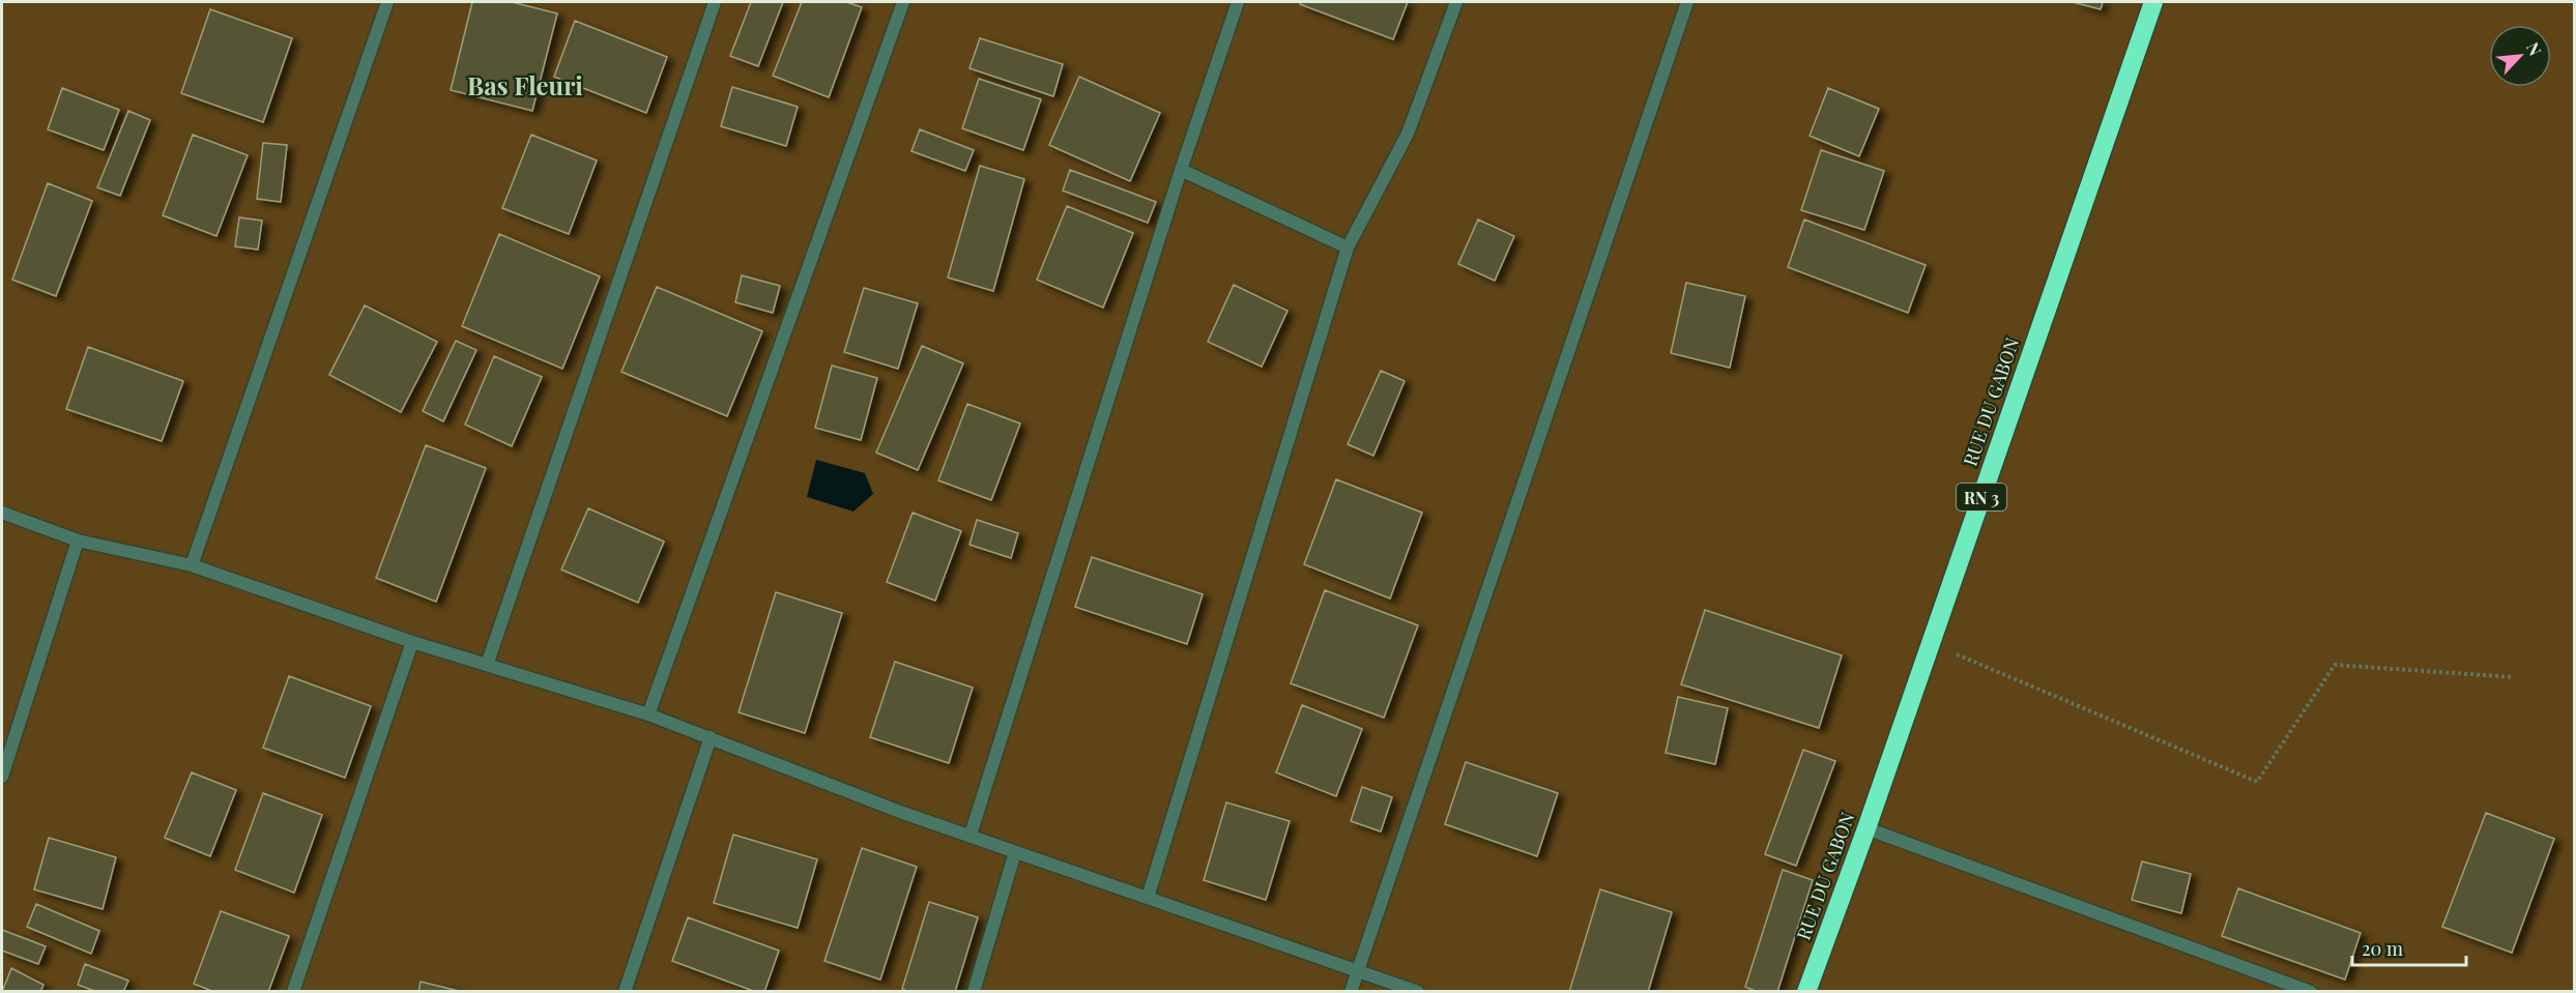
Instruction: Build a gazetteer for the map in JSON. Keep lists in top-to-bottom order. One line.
{"streets":{"highway":["RUE DU GABON","RN 3"]},"districts":["Bas Fleuri"],"scale_bar":"20 m","north":"top right"}
